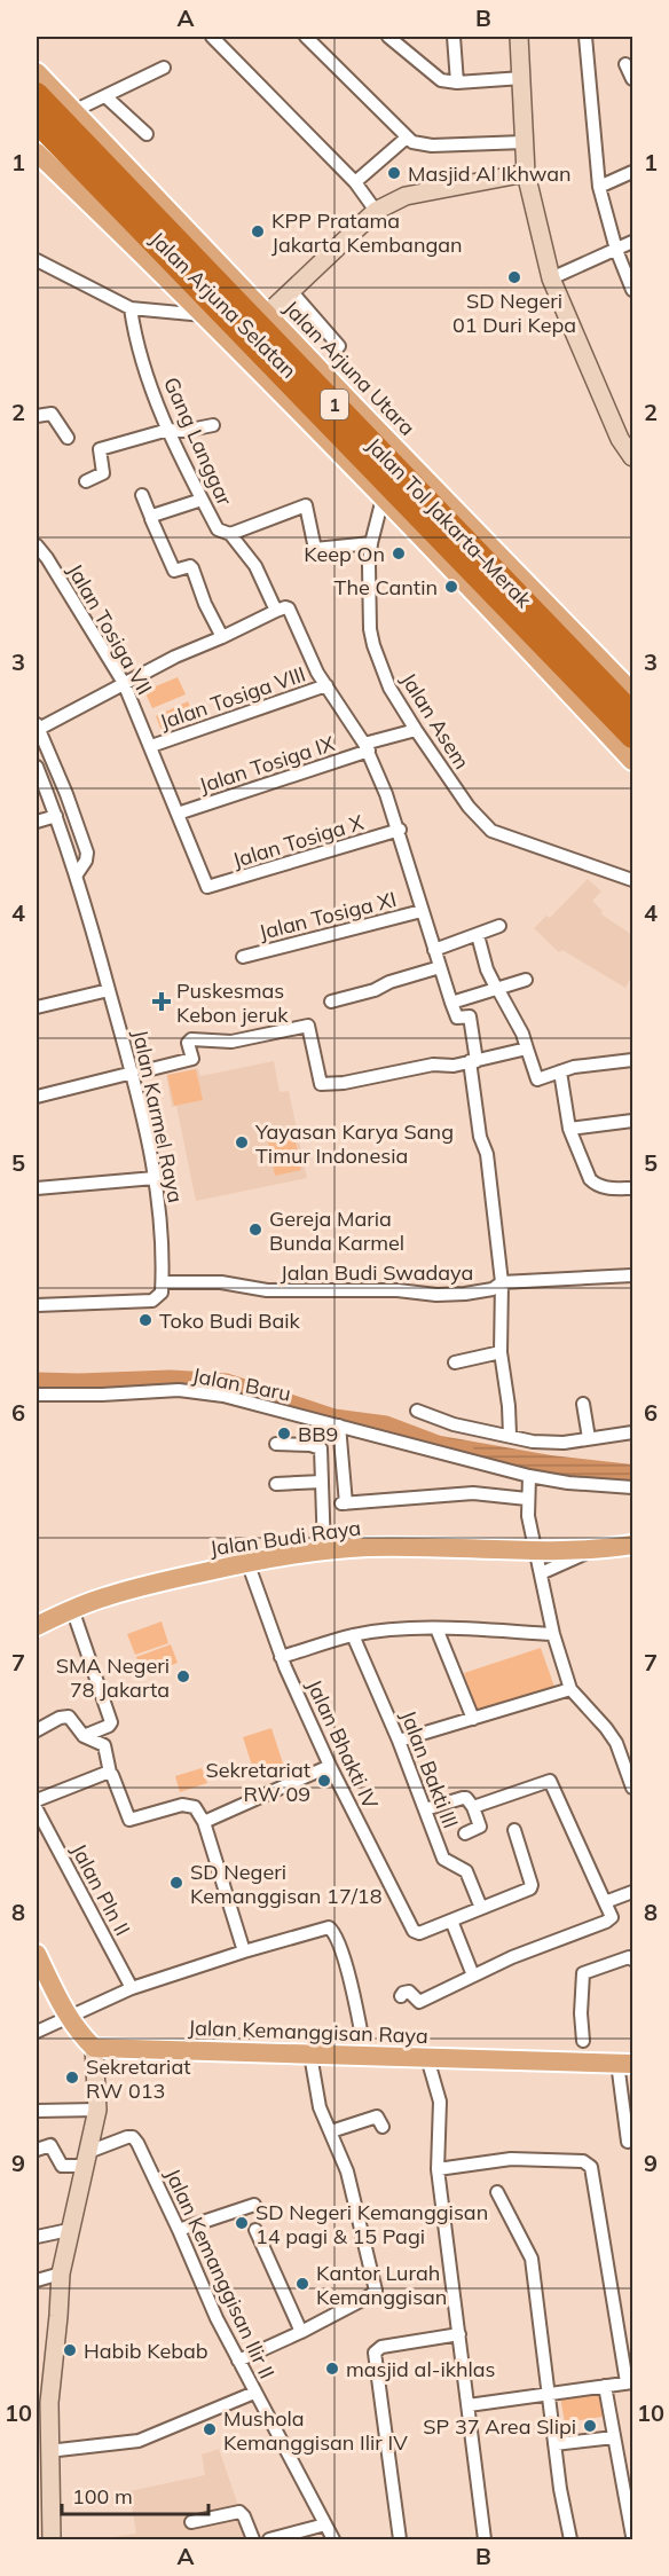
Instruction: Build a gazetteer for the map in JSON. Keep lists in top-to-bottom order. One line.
{"streets":{"highway":["1","Jalan Tol Jakarta–Merak"],"main road":["Jalan Arjuna Selatan","Jalan Arjuna Utara","Jalan Budi Raya","Jalan Kemanggisan Raya"],"street":["Gang Langgar","Jalan Tosiga VII","Jalan Tosiga VIII","Jalan Asem","Jalan Tosiga IX","Jalan Tosiga X","Jalan Tosiga XI","Jalan Karmel Raya","Jalan Budi Swadaya","Jalan Baru","Jalan Bhakti IV","Jalan Bakti III","Jalan Pln II","Jalan Kemanggisan Ilir II"]},"crossings":[["Jalan Arjuna Selatan","Jalan Asem"],["Jalan Tosiga VII","Jalan Tosiga VIII"],["Jalan Tosiga VII","Jalan Tosiga IX"],["Jalan Tosiga VII","Jalan Tosiga X"],["Jalan Tosiga VIII","Jalan Tosiga IX"],["Jalan Tosiga VIII","Jalan Tosiga X"],["Jalan Tosiga VIII","Jalan Tosiga XI"],["Jalan Tosiga VIII","Jalan Budi Swadaya"],["Jalan Asem","Jalan Tosiga IX"],["Jalan Karmel Raya","Jalan Budi Swadaya"],["Jalan Budi Raya","Jalan Bhakti IV"]],"places":{"other":["Masjid Al Ikhwan","KPP Pratama Jakarta Kembangan","SD Negeri 01 Duri Kepa","Keep On","The Cantin","Yayasan Karya Sang Timur Indonesia","Gereja Maria Bunda Karmel","Toko Budi Baik","BB9","SMA Negeri 78 Jakarta","Sekretariat RW 09","SD Negeri Kemanggisan 17/18","Sekretariat RW 013","SD Negeri Kemanggisan 14 pagi & 15 Pagi","Kantor Lurah Kemanggisan","Habib Kebab","masjid al-ikhlas","SP 37 Area Slipi","Mushola Kemanggisan Ilir IV"],"health":["Puskesmas Kebon jeruk"]},"scale_bar":"100 m","grid":{"columns":["A","B"],"rows":["1","2","3","4","5","6","7","8","9","10"]}}
